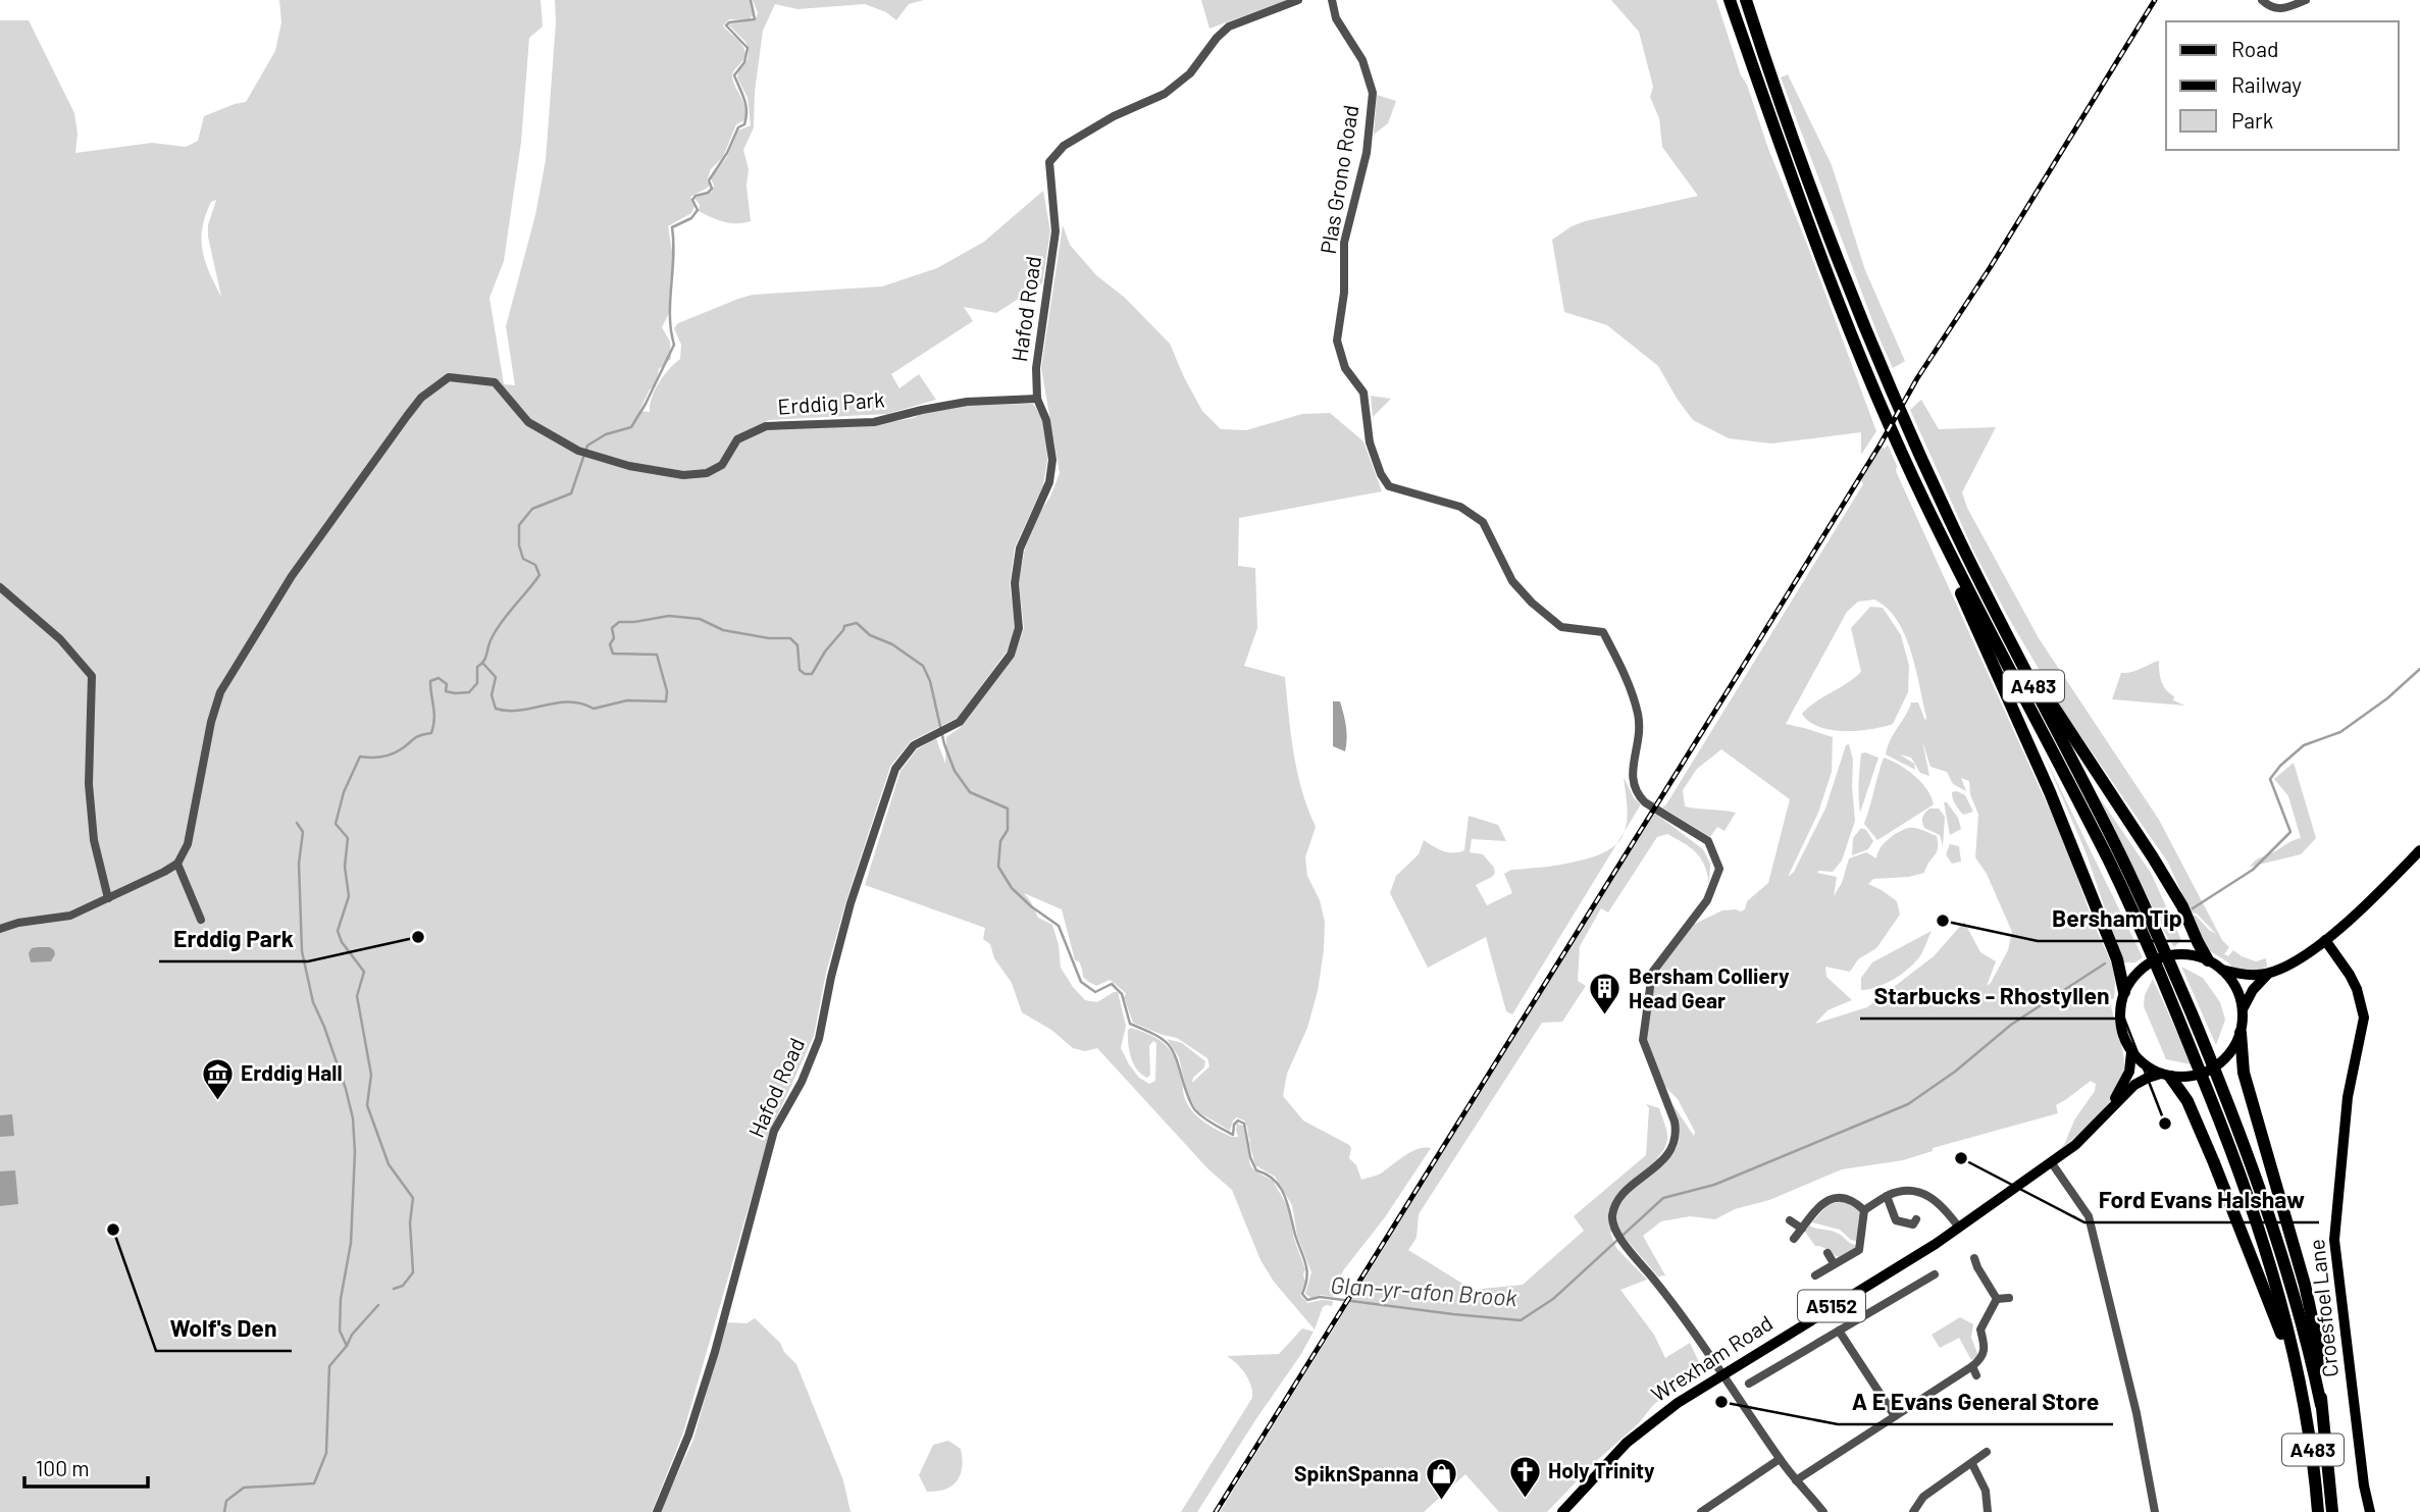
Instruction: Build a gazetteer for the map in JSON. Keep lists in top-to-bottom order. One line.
{"streets":{"highway":["A483"],"main road":["A5152","Croesfoel Lane","Wrexham Road"],"street":["Plas Grono Road","Hafod Road","Erddig Park"]},"crossings":[["Plas Grono Road","Wrexham Road"],["Hafod Road","Erddig Park"]],"water":["Glan-yr-afon Brook"],"places":{"other":["Bersham Tip","Erddig Park","Starbucks - Rhostyllen","Ford Evans Halshaw","Wolf's Den","A E Evans General Store"],"building":["Bersham Colliery Head Gear"],"museum":["Erddig Hall"],"church":["Holy Trinity"],"shop":["SpiknSpanna"]},"legend":["Road","Railway","Park"],"scale_bar":"100 m"}
